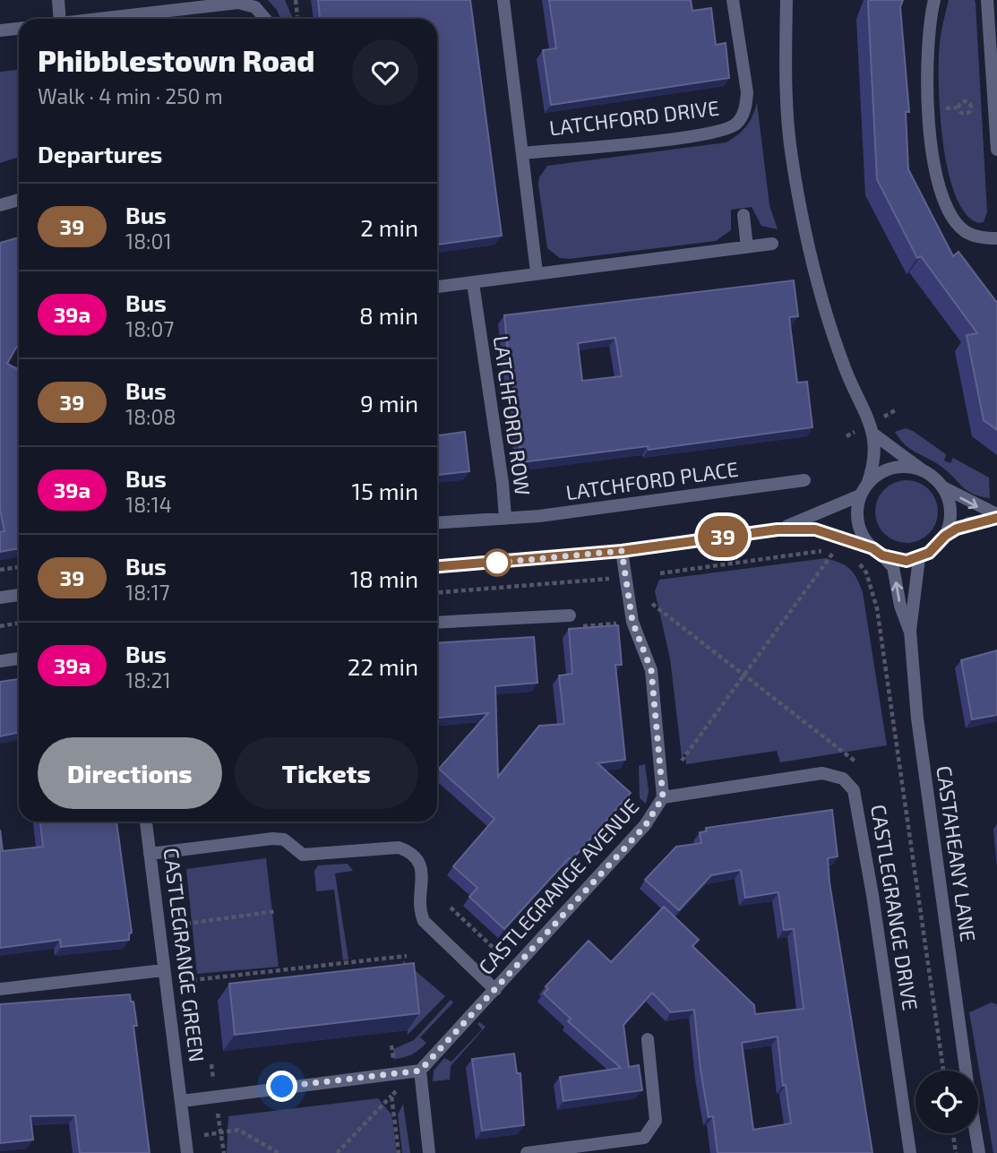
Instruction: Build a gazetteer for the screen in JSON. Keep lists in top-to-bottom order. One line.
{"streets":{"street":["LATCHFORD DRIVE","LATCHFORD ROW","LATCHFORD PLACE","CASTAHEANY LANE","CASTLEGRANGE AVENUE","CASTLEGRANGE DRIVE","CASTLEGRANGE GREEN"]},"crossings":[["LATCHFORD ROW","LATCHFORD PLACE"],["CASTLEGRANGE AVENUE","CASTLEGRANGE DRIVE"]],"lines":["bus line 39"],"page":{"on_map":"39","heading":[["Phibblestown Road","Walk · 4 min · 250 m"],"Departures"],"list":[{"mark":"39","name":"Bus","note":"18:01","value":"2 min"},{"mark":"39a","name":"Bus","note":"18:07","value":"8 min"},{"mark":"39","name":"Bus","note":"18:08","value":"9 min"},{"mark":"39a","name":"Bus","note":"18:14","value":"15 min"},{"mark":"39","name":"Bus","note":"18:17","value":"18 min"},{"mark":"39a","name":"Bus","note":"18:21","value":"22 min"}],"buttons":["Directions","Tickets"]}}
